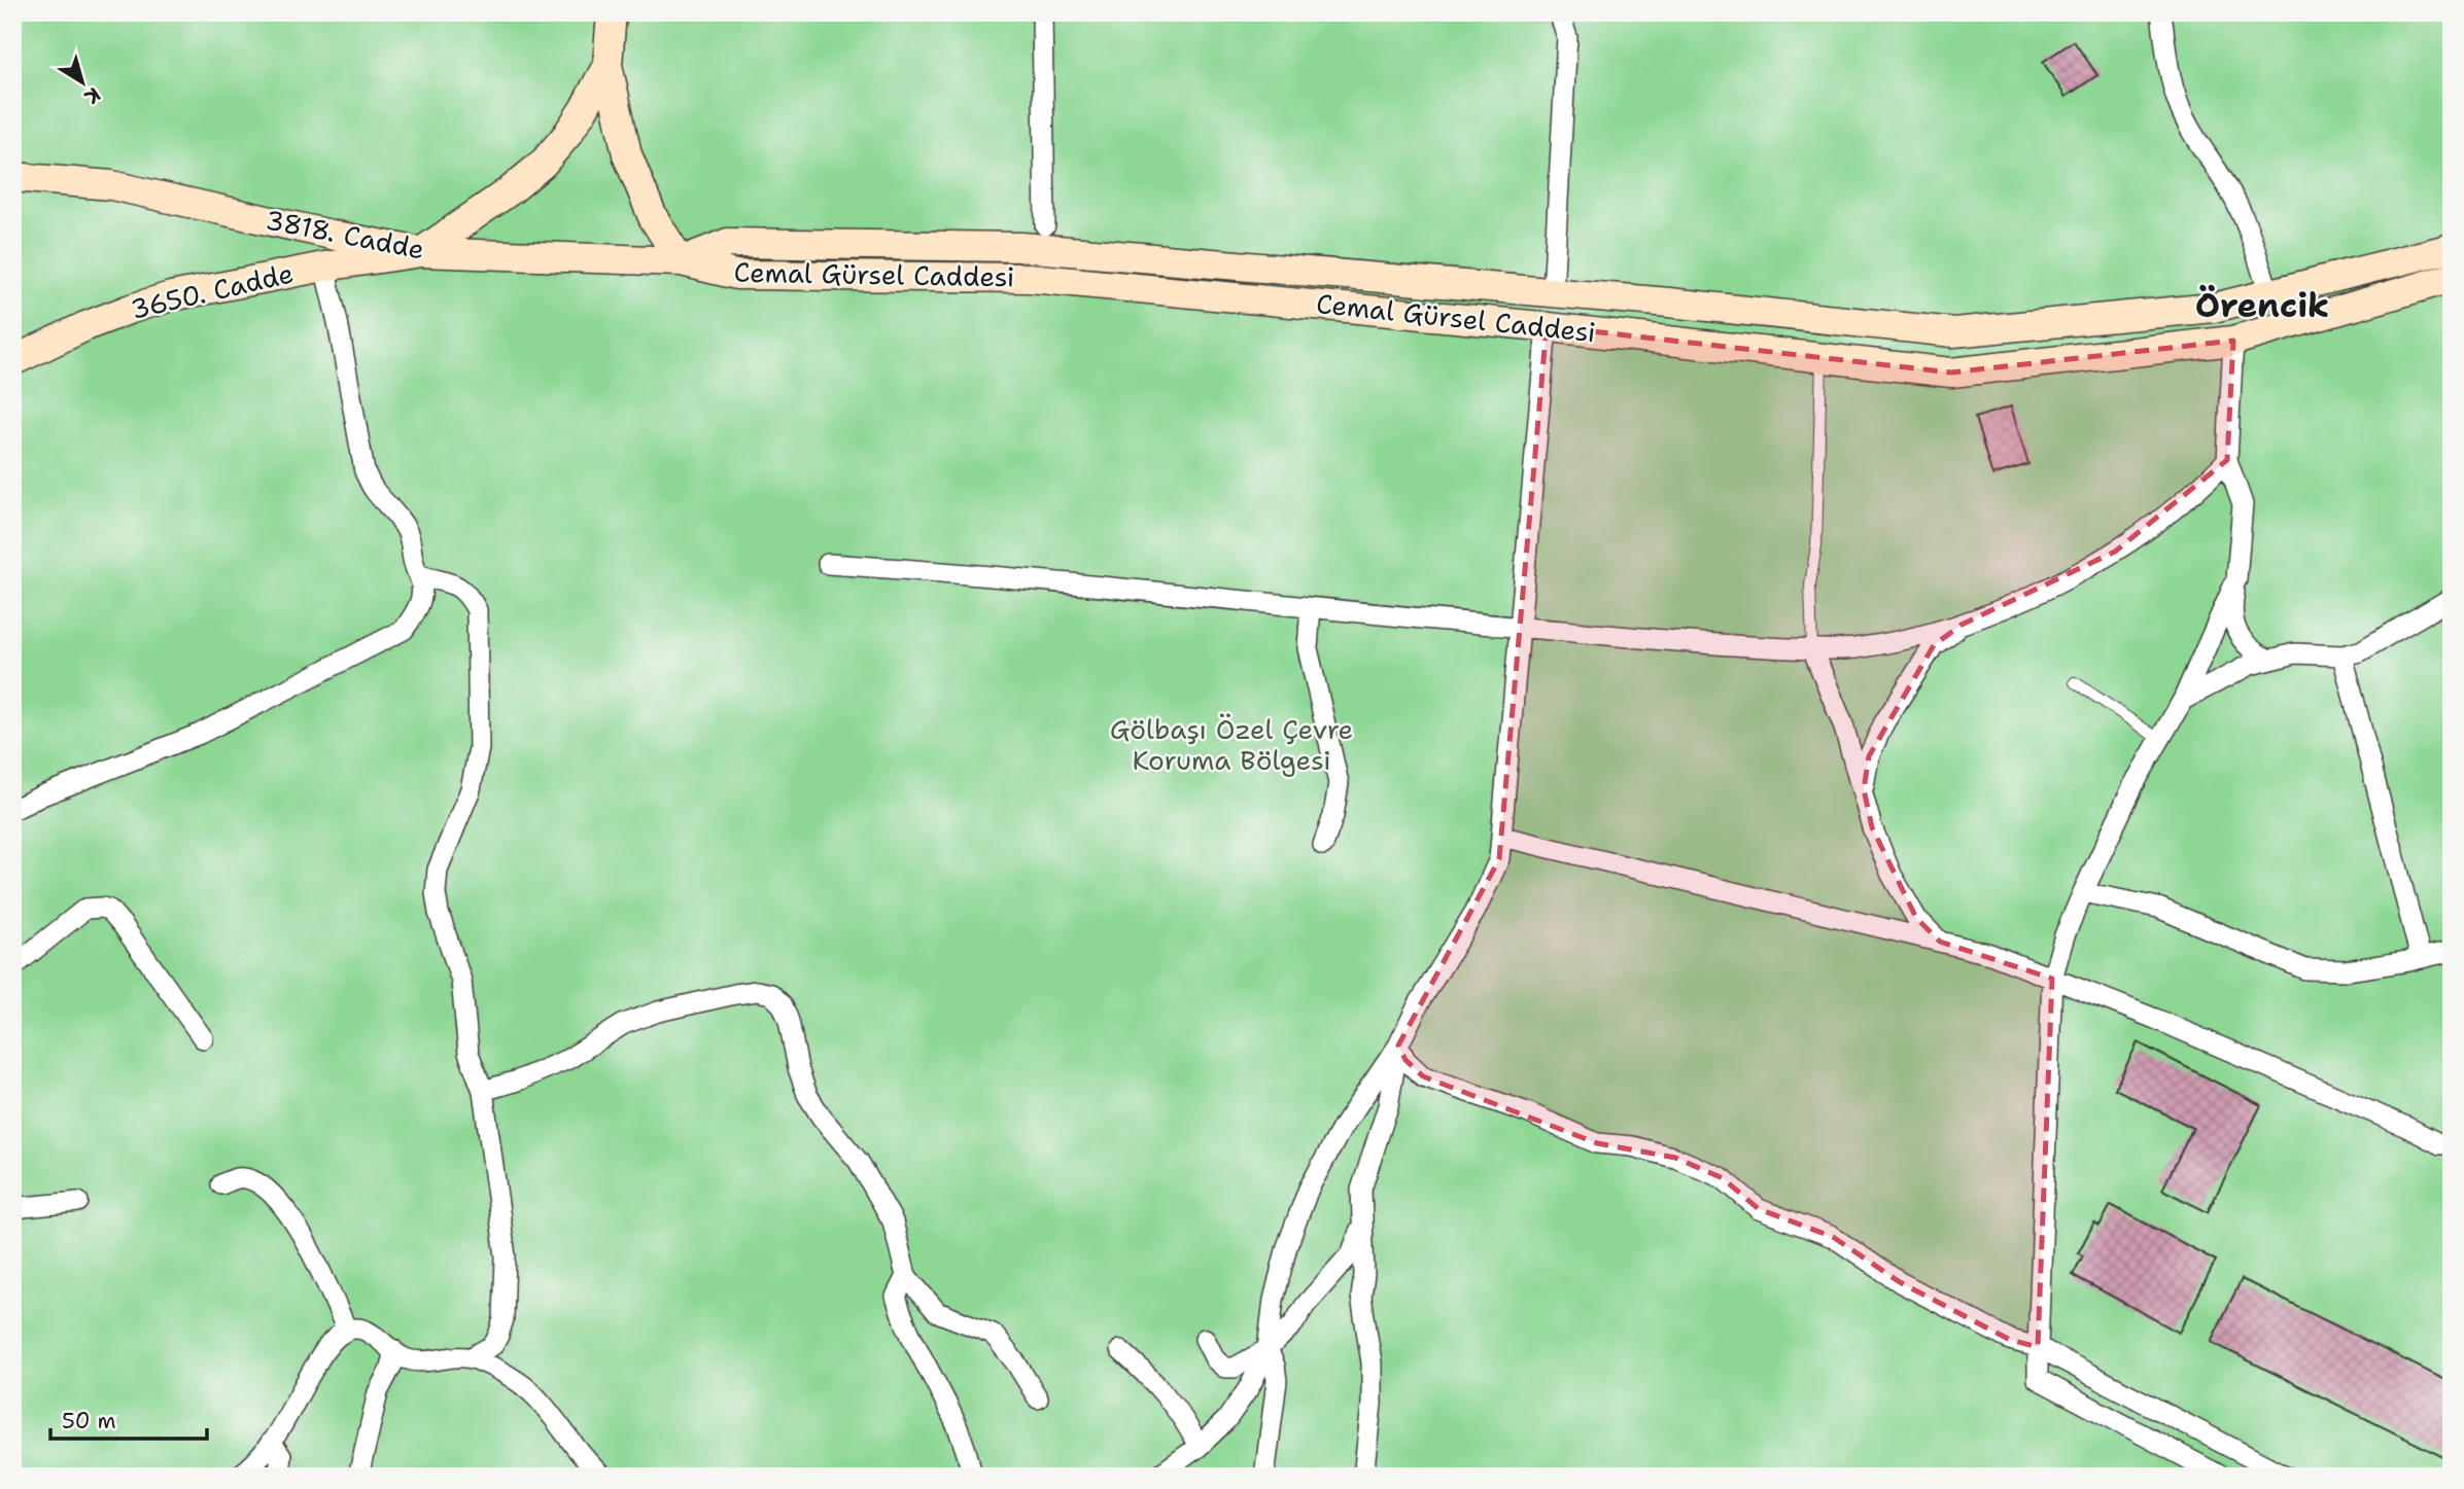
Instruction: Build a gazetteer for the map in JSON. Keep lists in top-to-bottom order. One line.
{"streets":{"street":["3818. Cadde","Cemal Gürsel Caddesi","3650. Cadde"]},"crossings":[["3818. Cadde","Cemal Gürsel Caddesi"],["3818. Cadde","3650. Cadde"]],"districts":["Örencik"],"parks":["Gölbaşı Özel Çevre Koruma Bölgesi"],"scale_bar":"50 m","north":"bottom right"}
